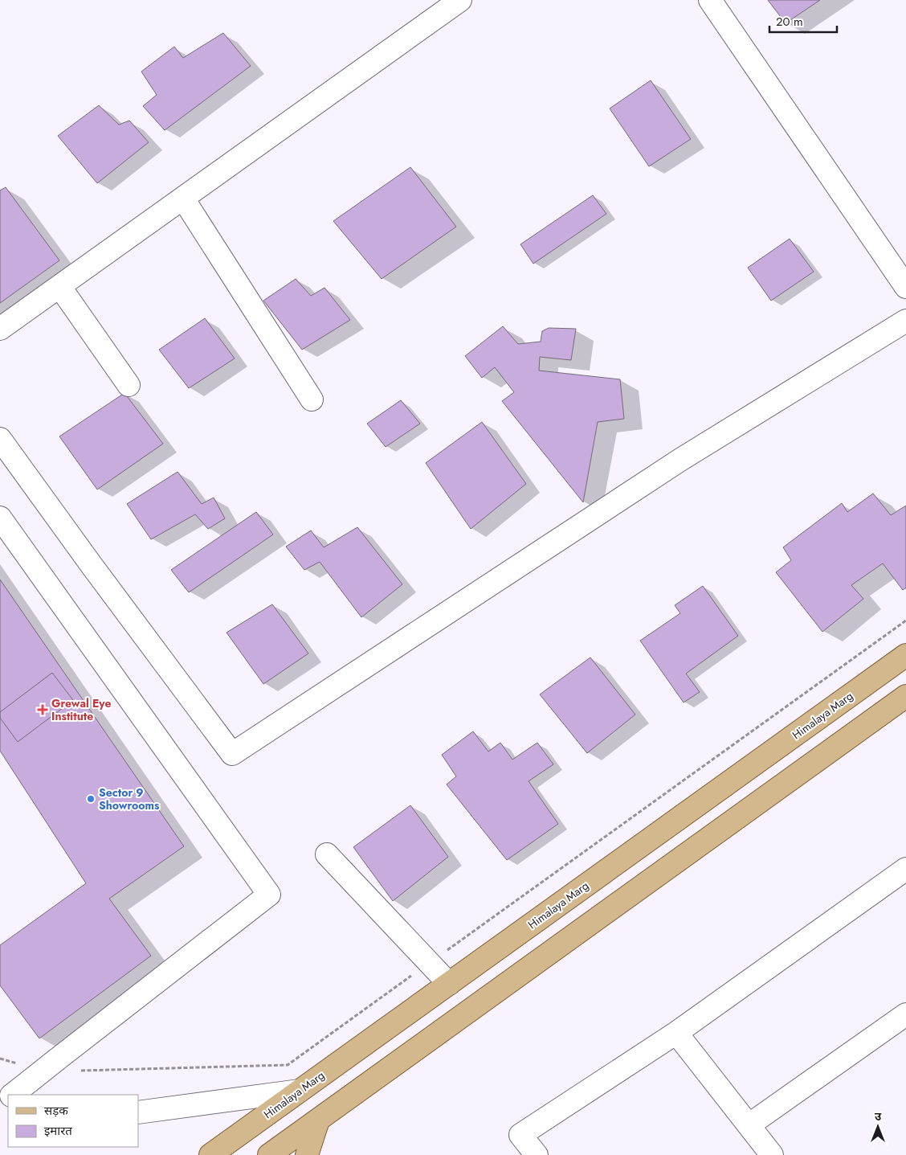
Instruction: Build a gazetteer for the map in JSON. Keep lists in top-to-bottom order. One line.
{"streets":{"main road":["Himalaya Marg"]},"places":{"health":["Grewal Eye Institute"],"other":["Sector 9 Showrooms"]},"legend":["सड़क","इमारत"],"scale_bar":"20 m","north":"top"}
